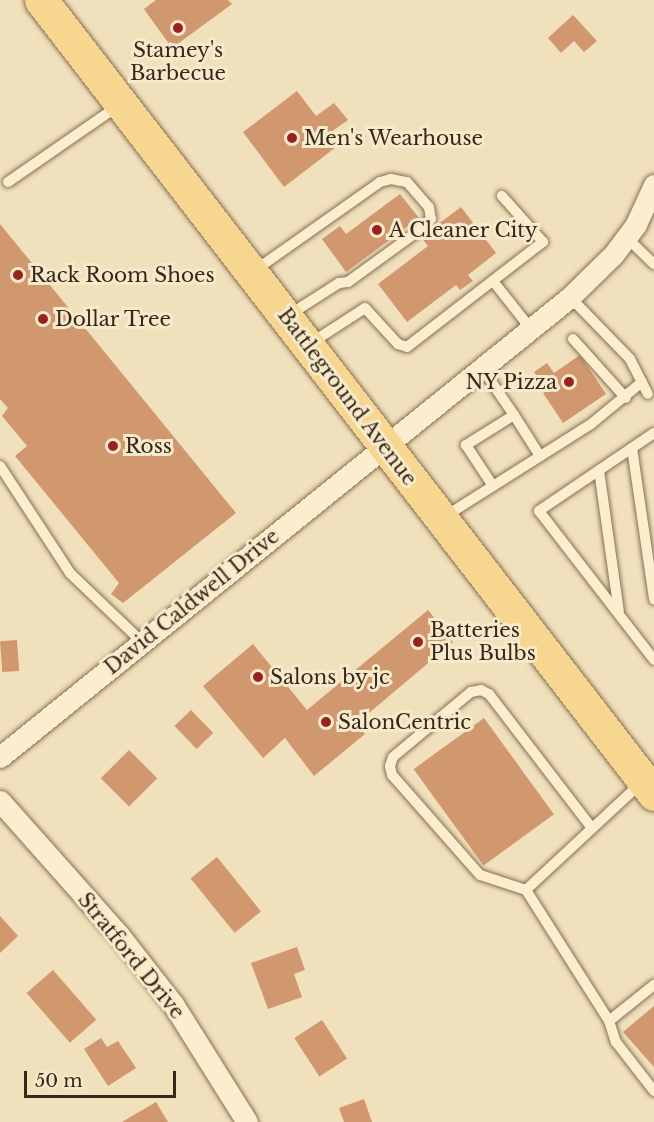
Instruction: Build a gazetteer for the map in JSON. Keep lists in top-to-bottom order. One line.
{"streets":{"main road":["Battleground Avenue"],"street":["David Caldwell Drive","Stratford Drive"]},"crossings":[["Battleground Avenue","David Caldwell Drive"]],"places":["Stamey's Barbecue","Men's Wearhouse","A Cleaner City","Rack Room Shoes","Dollar Tree","NY Pizza","Ross","Batteries Plus Bulbs","Salons by jc","SalonCentric"],"scale_bar":"50 m"}
